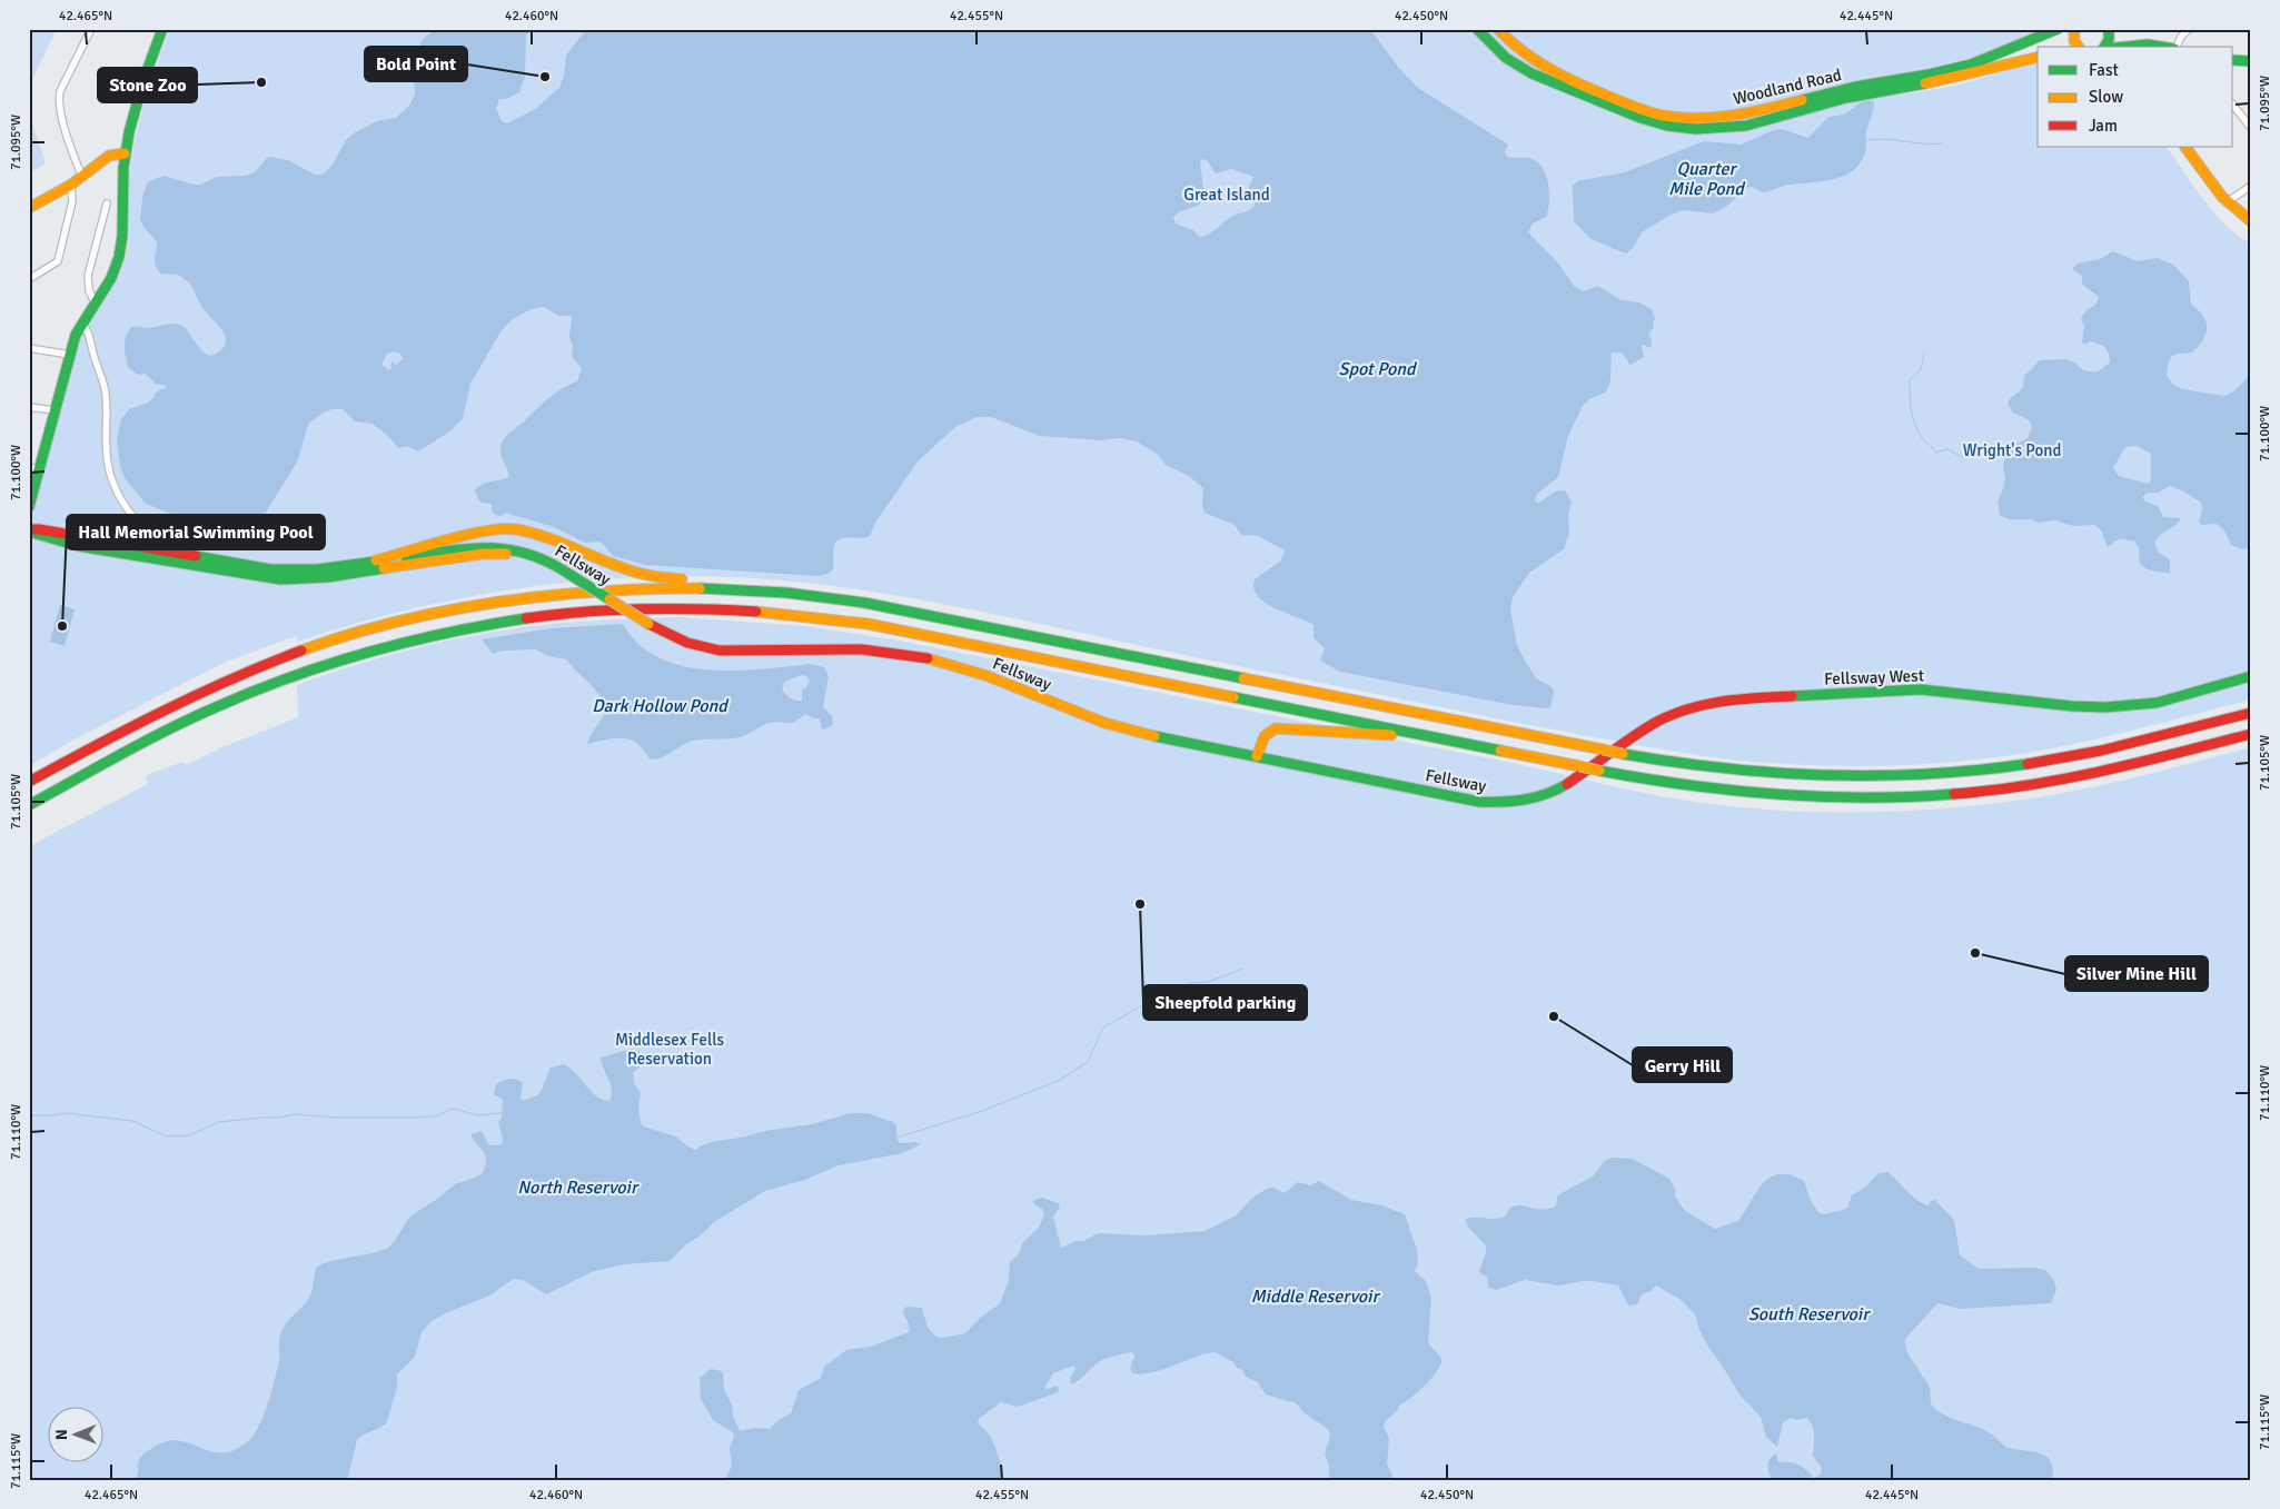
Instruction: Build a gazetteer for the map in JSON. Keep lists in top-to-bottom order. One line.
{"streets":{"main road":["Woodland Road","Fellsway","Fellsway West"]},"crossings":[["Fellsway","Fellsway West"]],"water":["Quarter Mile Pond","Spot Pond","Dark Hollow Pond","North Reservoir","Middle Reservoir","South Reservoir"],"parks":["Great Island","Wright's Pond","Middlesex Fells Reservation"],"places":["Bold Point","Stone Zoo","Hall Memorial Swimming Pool","Sheepfold parking","Silver Mine Hill","Gerry Hill"],"legend":["Fast","Slow","Jam"],"north":"left","coordinates":["42.465°N","42.460°N","42.455°N","42.450°N","42.445°N","71.095°W","71.100°W","71.105°W","71.110°W","71.115°W"]}
